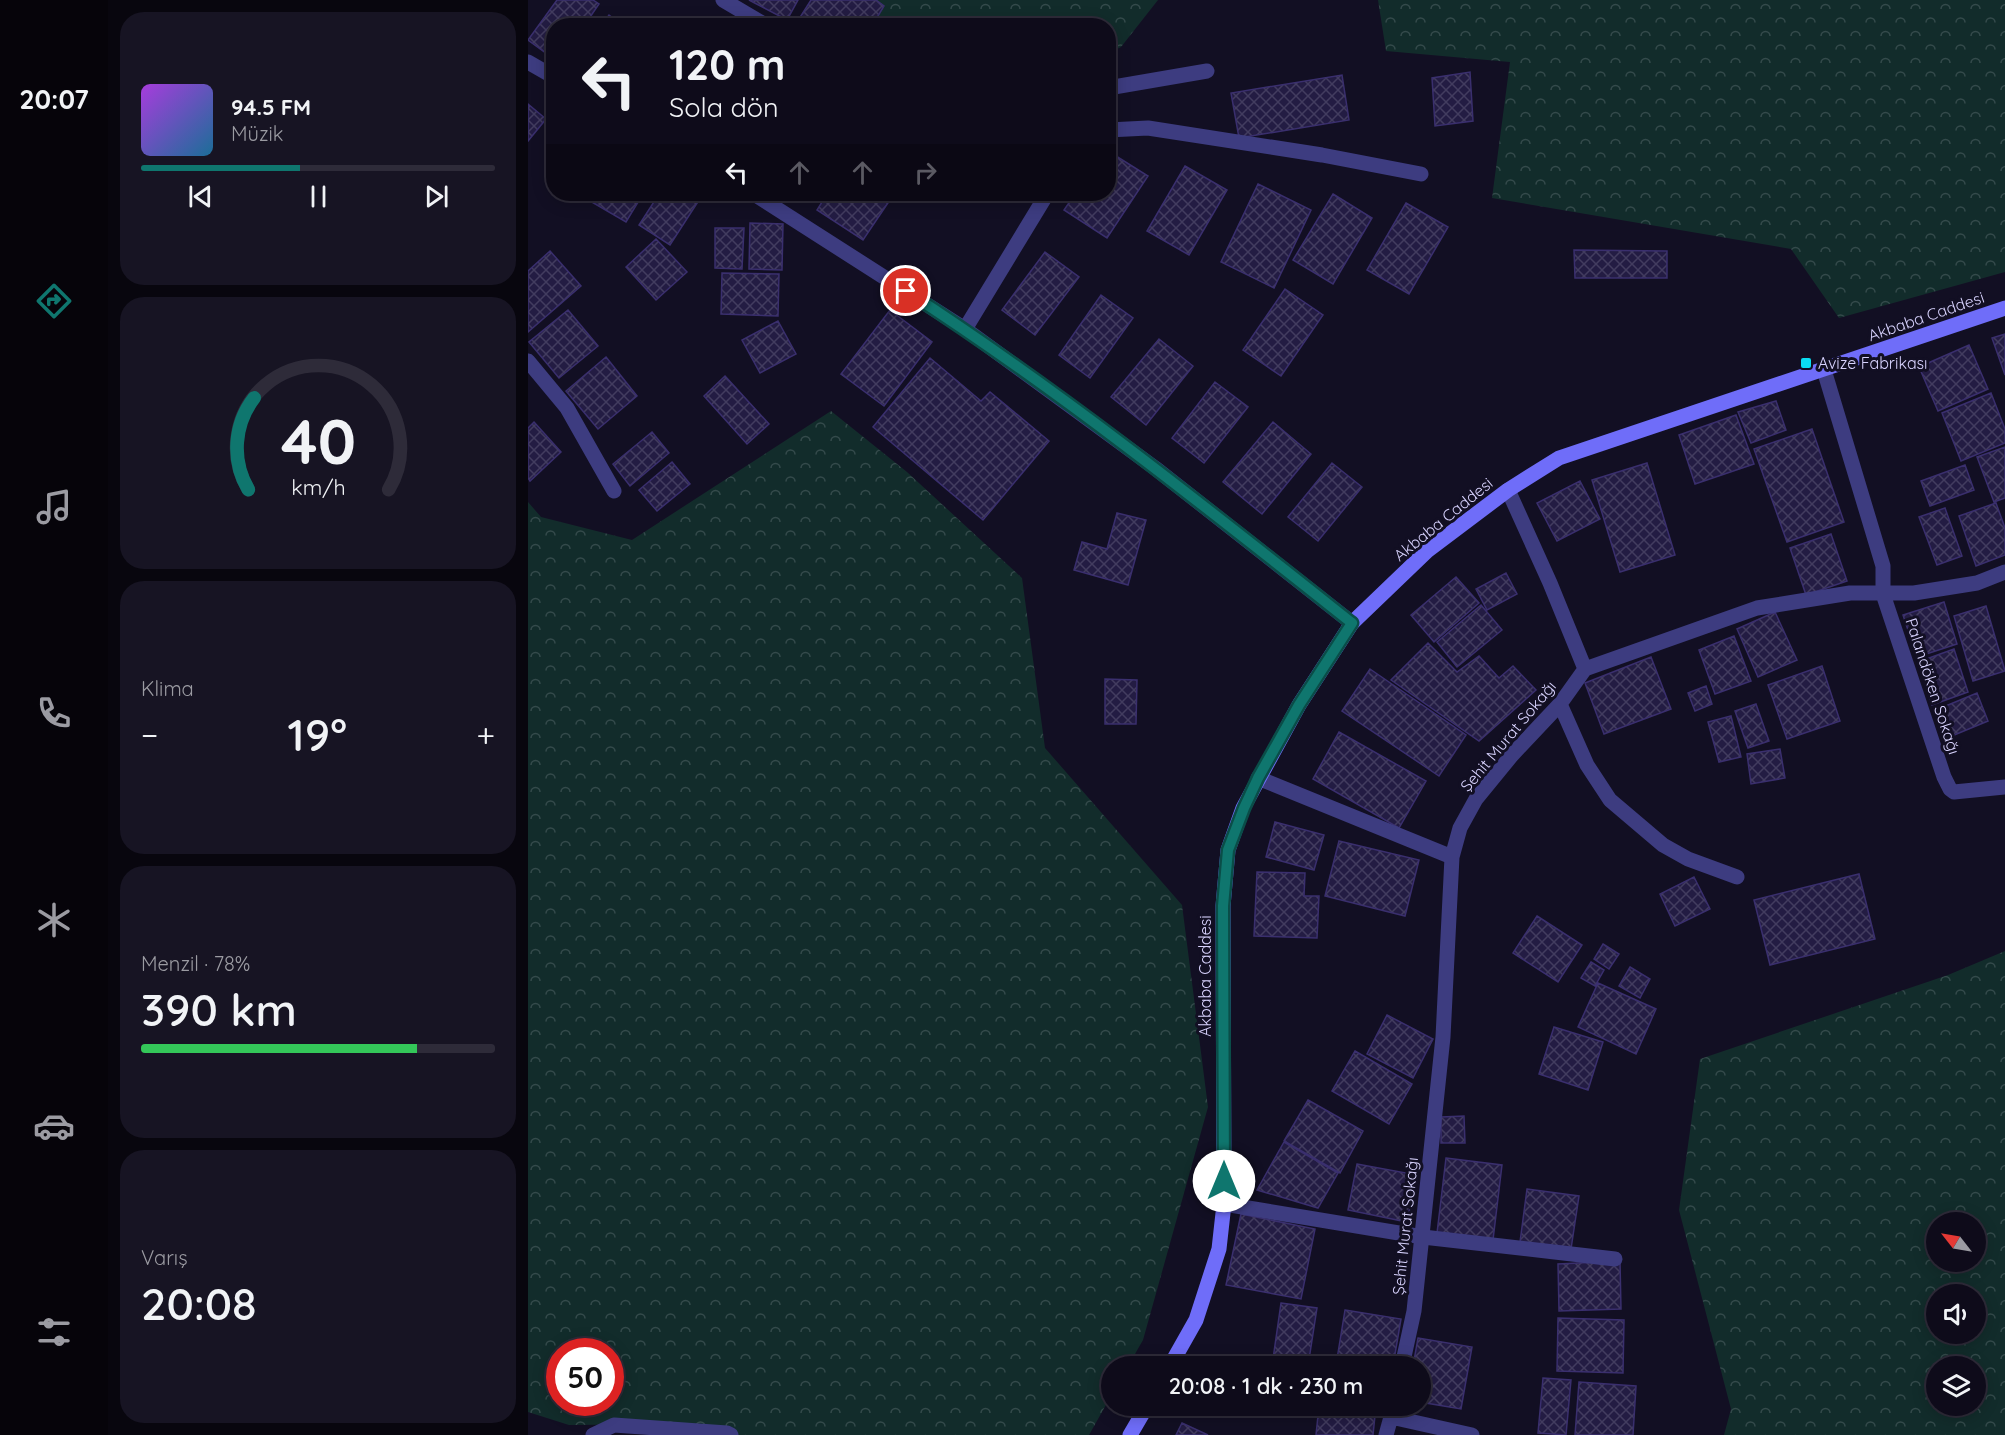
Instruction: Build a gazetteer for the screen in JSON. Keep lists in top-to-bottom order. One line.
{"streets":{"main road":["Akbaba Caddesi"],"street":["Palandöken Sokağı","Şehit Murat Sokağı"]},"crossings":[["Akbaba Caddesi","Palandöken Sokağı"]],"places":{"transit":["Avize Fabrikası"]},"north":"top left","page":{"tabs":"20:07","turn":["120 m","Sola dön"],"song":["94.5 FM","Müzik"],"tile":["Klima",["Menzil · 78%","390 km"],["Varış","20:08"]],"heat":["−","19°","+"],"limit":"50","trip":"20:08 · 1 dk · 230 m","gauge":["40","km/h"]}}
